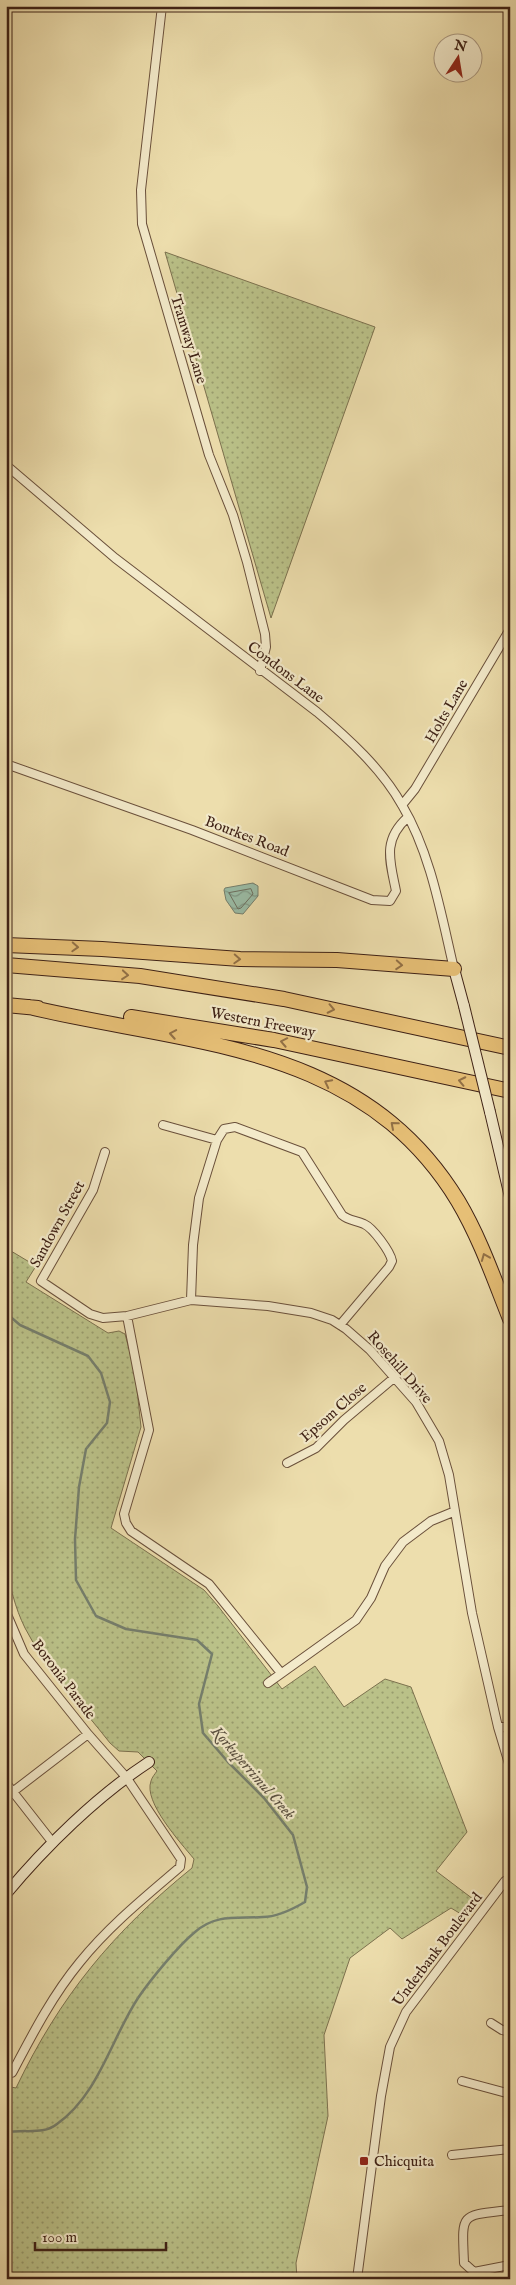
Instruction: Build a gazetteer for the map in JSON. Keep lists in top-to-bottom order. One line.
{"streets":{"highway":["Western Freeway"],"street":["Tramway Lane","Condons Lane","Holts Lane","Bourkes Road","Sandown Street","Rosehill Drive","Epsom Close","Boronia Parade","Underbank Boulevard"]},"crossings":[["Tramway Lane","Condons Lane"],["Condons Lane","Holts Lane"],["Condons Lane","Bourkes Road"],["Sandown Street","Rosehill Drive"],["Rosehill Drive","Epsom Close"]],"water":["Korkuperrimul Creek"],"places":{"transit":["Chicquita"]},"scale_bar":"100 m","north":"top"}
